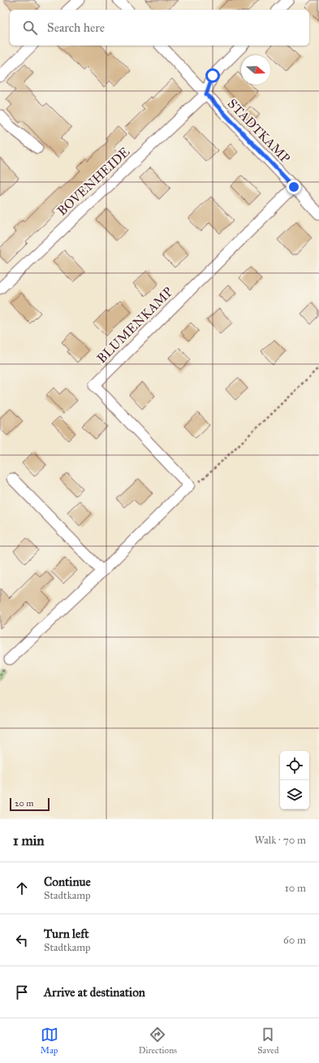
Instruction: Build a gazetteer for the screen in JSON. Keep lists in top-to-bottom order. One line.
{"streets":{"street":["STADTKAMP","BOVENHEIDE","BLUMENKAMP"]},"crossings":[["STADTKAMP","BOVENHEIDE"],["STADTKAMP","BLUMENKAMP"]],"scale_bar":"20 m","north":"right","page":{"search":"Search here","scale":"20 m","heading":["1 min","Walk · 70 m"],"list":[["Continue","Stadtkamp","10 m"],["Turn left","Stadtkamp","60 m"],"Arrive at destination"],"nav":["Map","Directions","Saved"]}}
